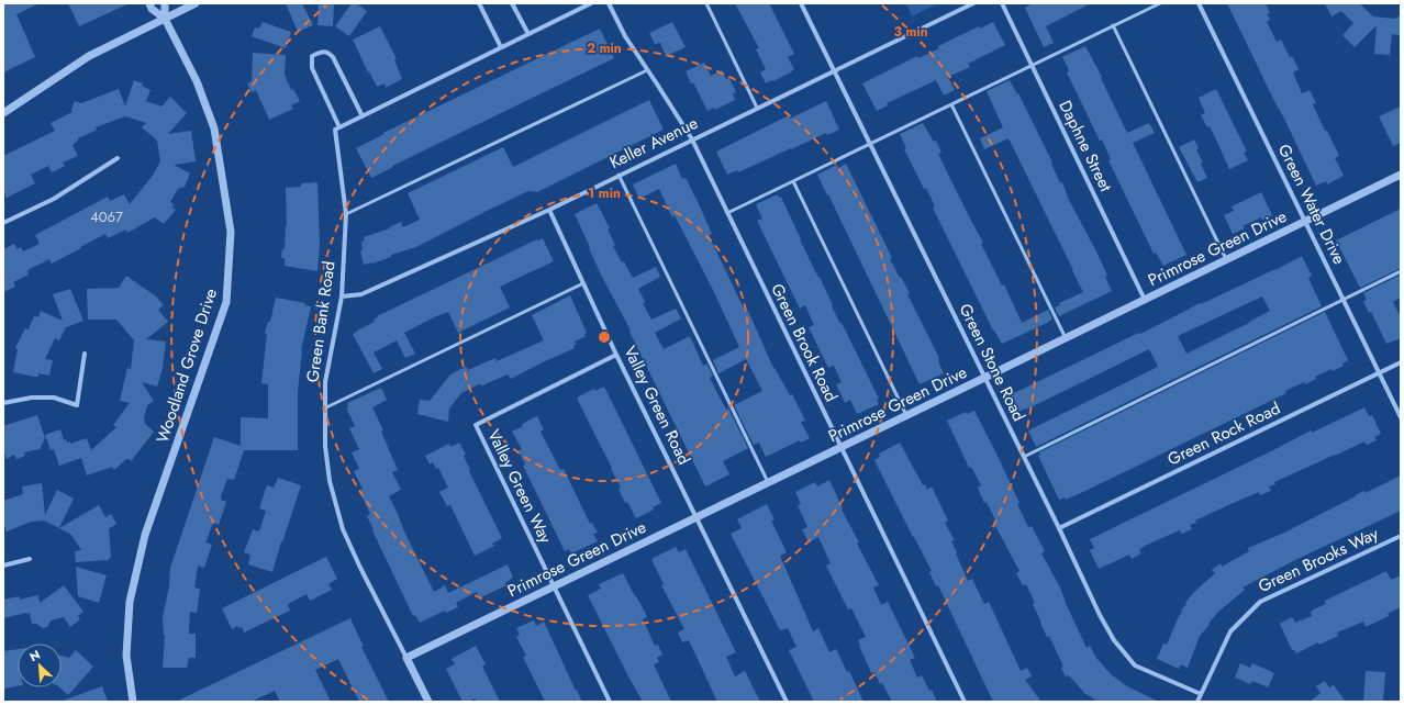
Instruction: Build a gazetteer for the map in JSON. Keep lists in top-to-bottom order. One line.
{"streets":{"street":["Keller Avenue","Daphne Street","Green Water Drive","Primrose Green Drive","Green Bank Road","Green Brook Road","Green Stone Road","Woodland Grove Drive","Valley Green Road","Green Rock Road","Valley Green Way","Green Brooks Way"]},"crossings":[["Keller Avenue","Green Bank Road"],["Keller Avenue","Green Brook Road"],["Keller Avenue","Green Stone Road"],["Keller Avenue","Valley Green Road"],["Daphne Street","Primrose Green Drive"],["Green Water Drive","Primrose Green Drive"],["Green Water Drive","Green Rock Road"],["Primrose Green Drive","Green Bank Road"],["Primrose Green Drive","Green Brook Road"],["Primrose Green Drive","Green Stone Road"],["Primrose Green Drive","Valley Green Road"],["Primrose Green Drive","Valley Green Way"],["Green Stone Road","Green Rock Road"],["Green Stone Road","Green Brooks Way"],["Valley Green Road","Valley Green Way"]],"house_numbers":["4067"],"north":"top left","rings":["3 min","2 min","1 min"]}
